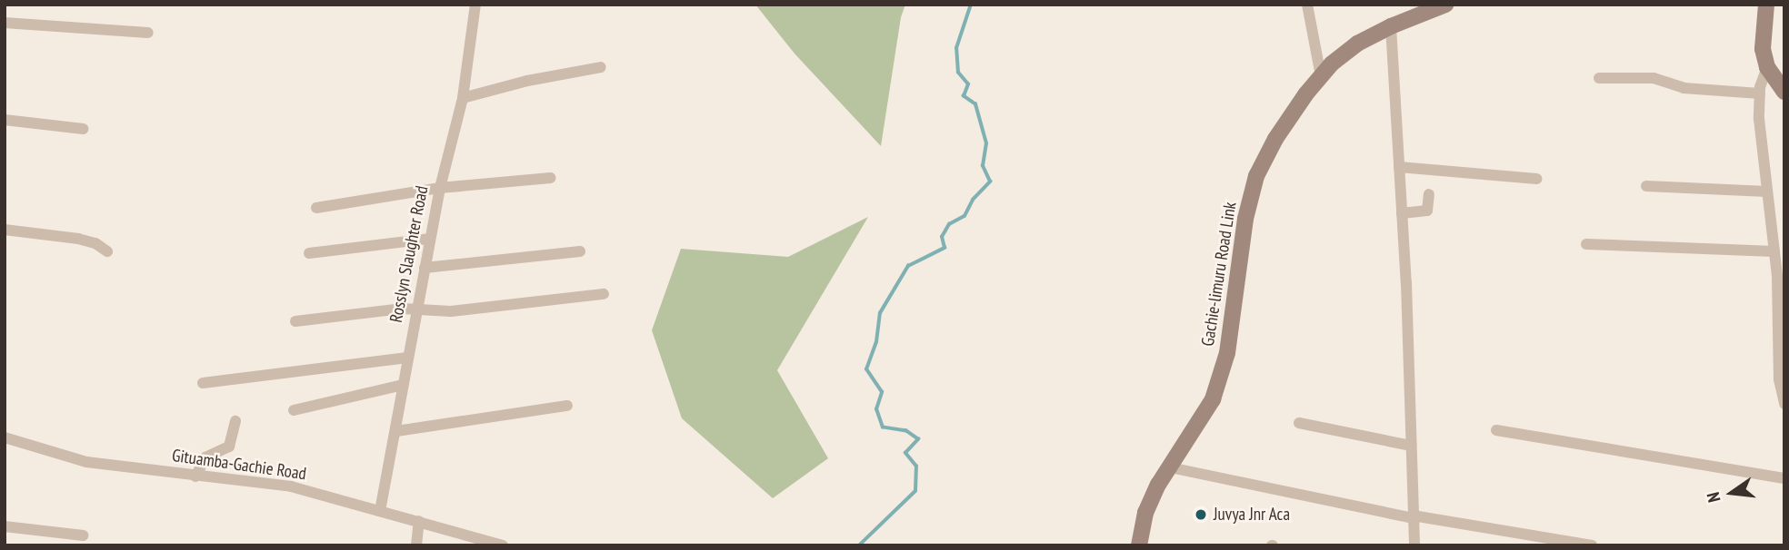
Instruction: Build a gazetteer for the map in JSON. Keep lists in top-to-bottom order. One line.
{"streets":{"main road":["Gachie-limuru Road Link"],"street":["Rosslyn Slaughter Road","Gituamba-Gachie Road"]},"crossings":[["Rosslyn Slaughter Road","Gituamba-Gachie Road"]],"places":["Juvya Jnr Aca"],"north":"left"}
